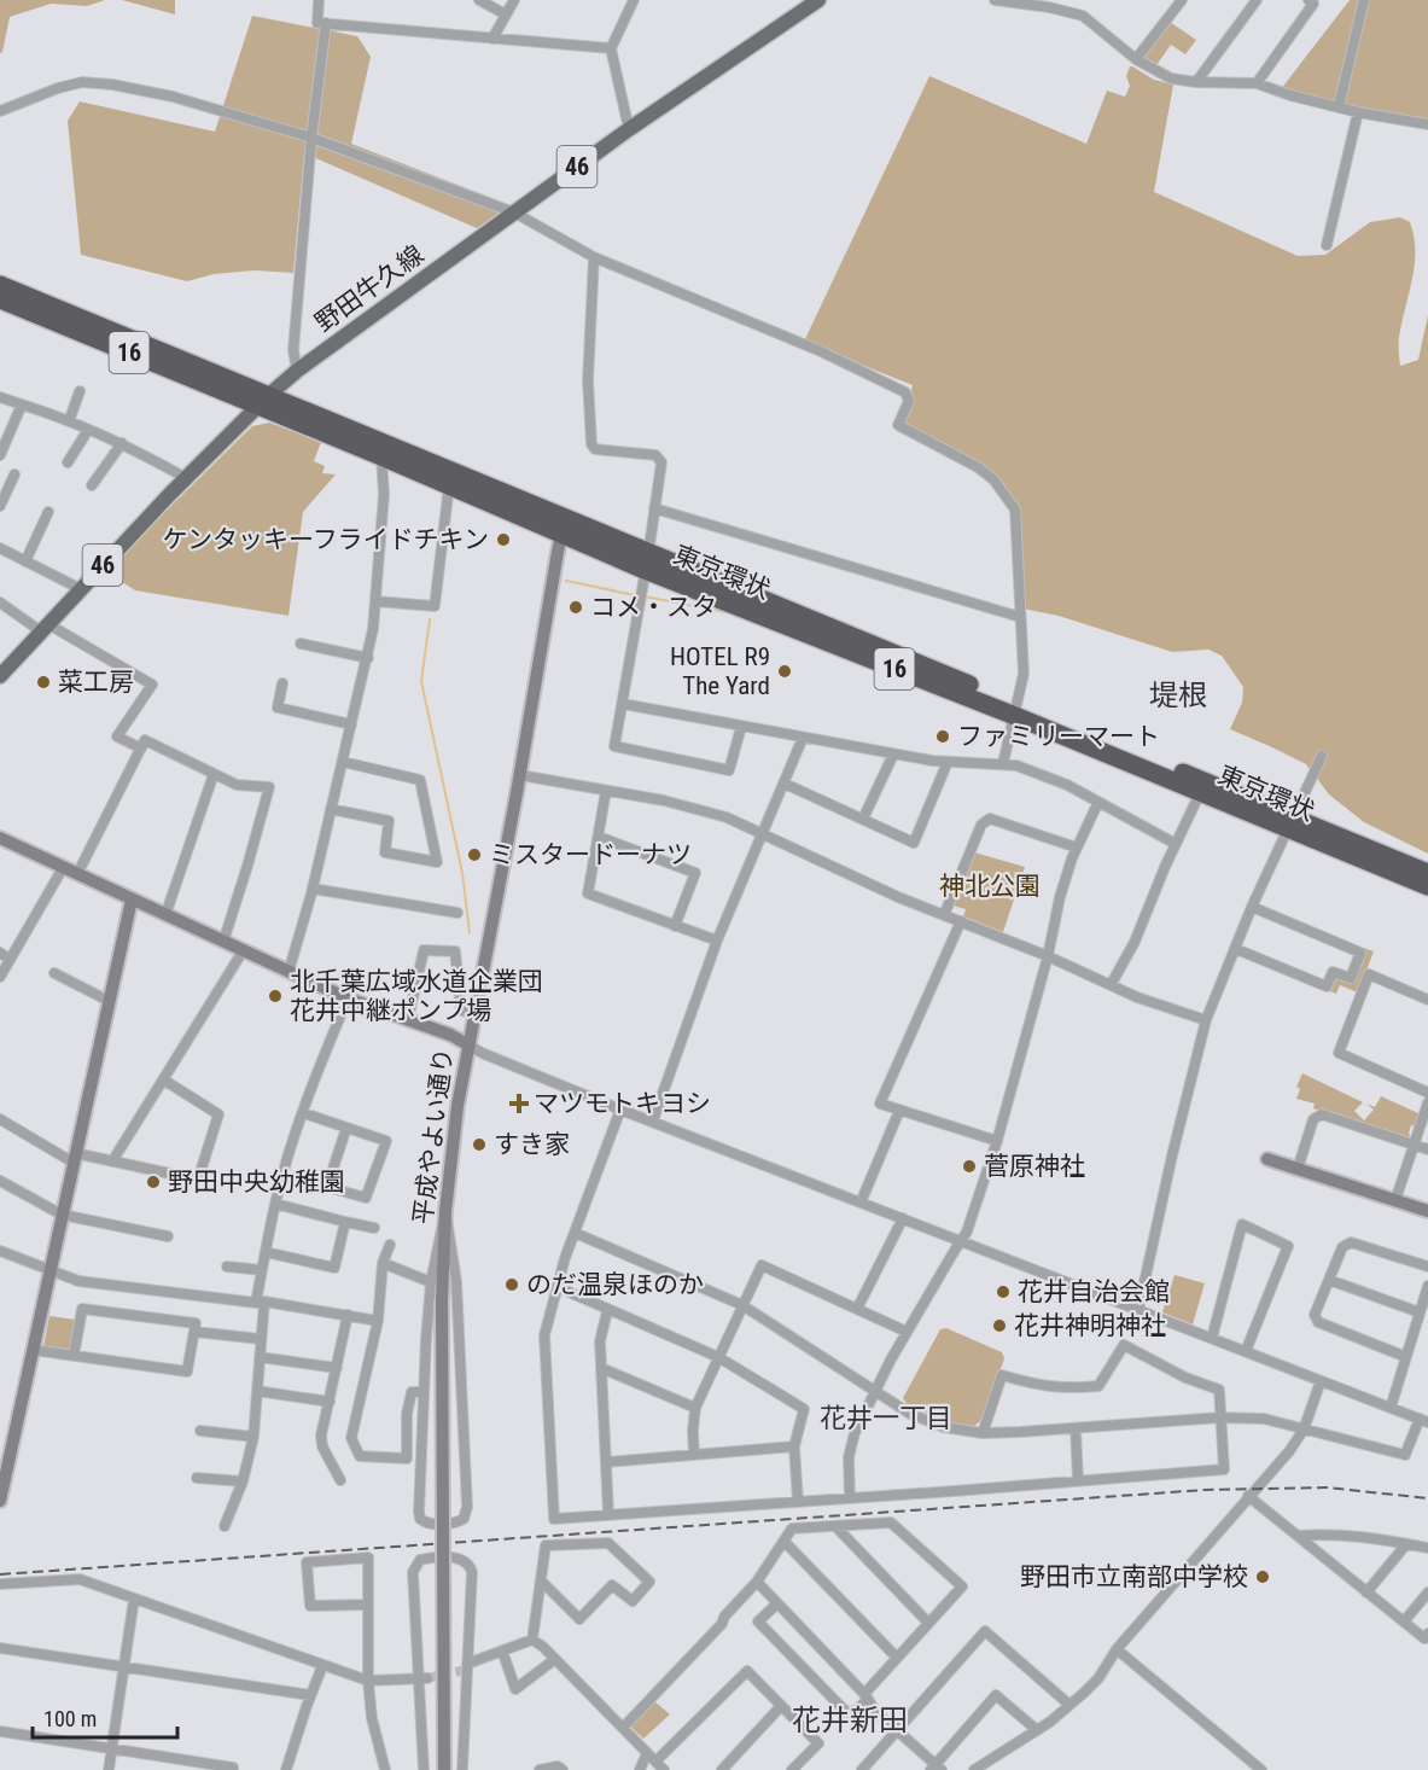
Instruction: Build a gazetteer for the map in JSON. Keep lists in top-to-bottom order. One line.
{"streets":{"highway":["16","東京環状"],"main road":["46","野田牛久線"],"street":["平成やよい通り"]},"crossings":[["野田牛久線","東京環状"],["東京環状","平成やよい通り"]],"districts":["堤根","花井一丁目","花井新田"],"parks":["神北公園"],"places":{"other":["ケンタッキーフライドチキン","コメ・スタ","HOTEL R9 The Yard","菜工房","ファミリーマート","ミスタードーナツ","北千葉広域水道企業団 花井中継ポンプ場","すき家","菅原神社","野田中央幼稚園","のだ温泉ほのか","花井自治会館","花井神明神社","野田市立南部中学校"],"health":["マツモトキヨシ"]},"scale_bar":"100 m"}
